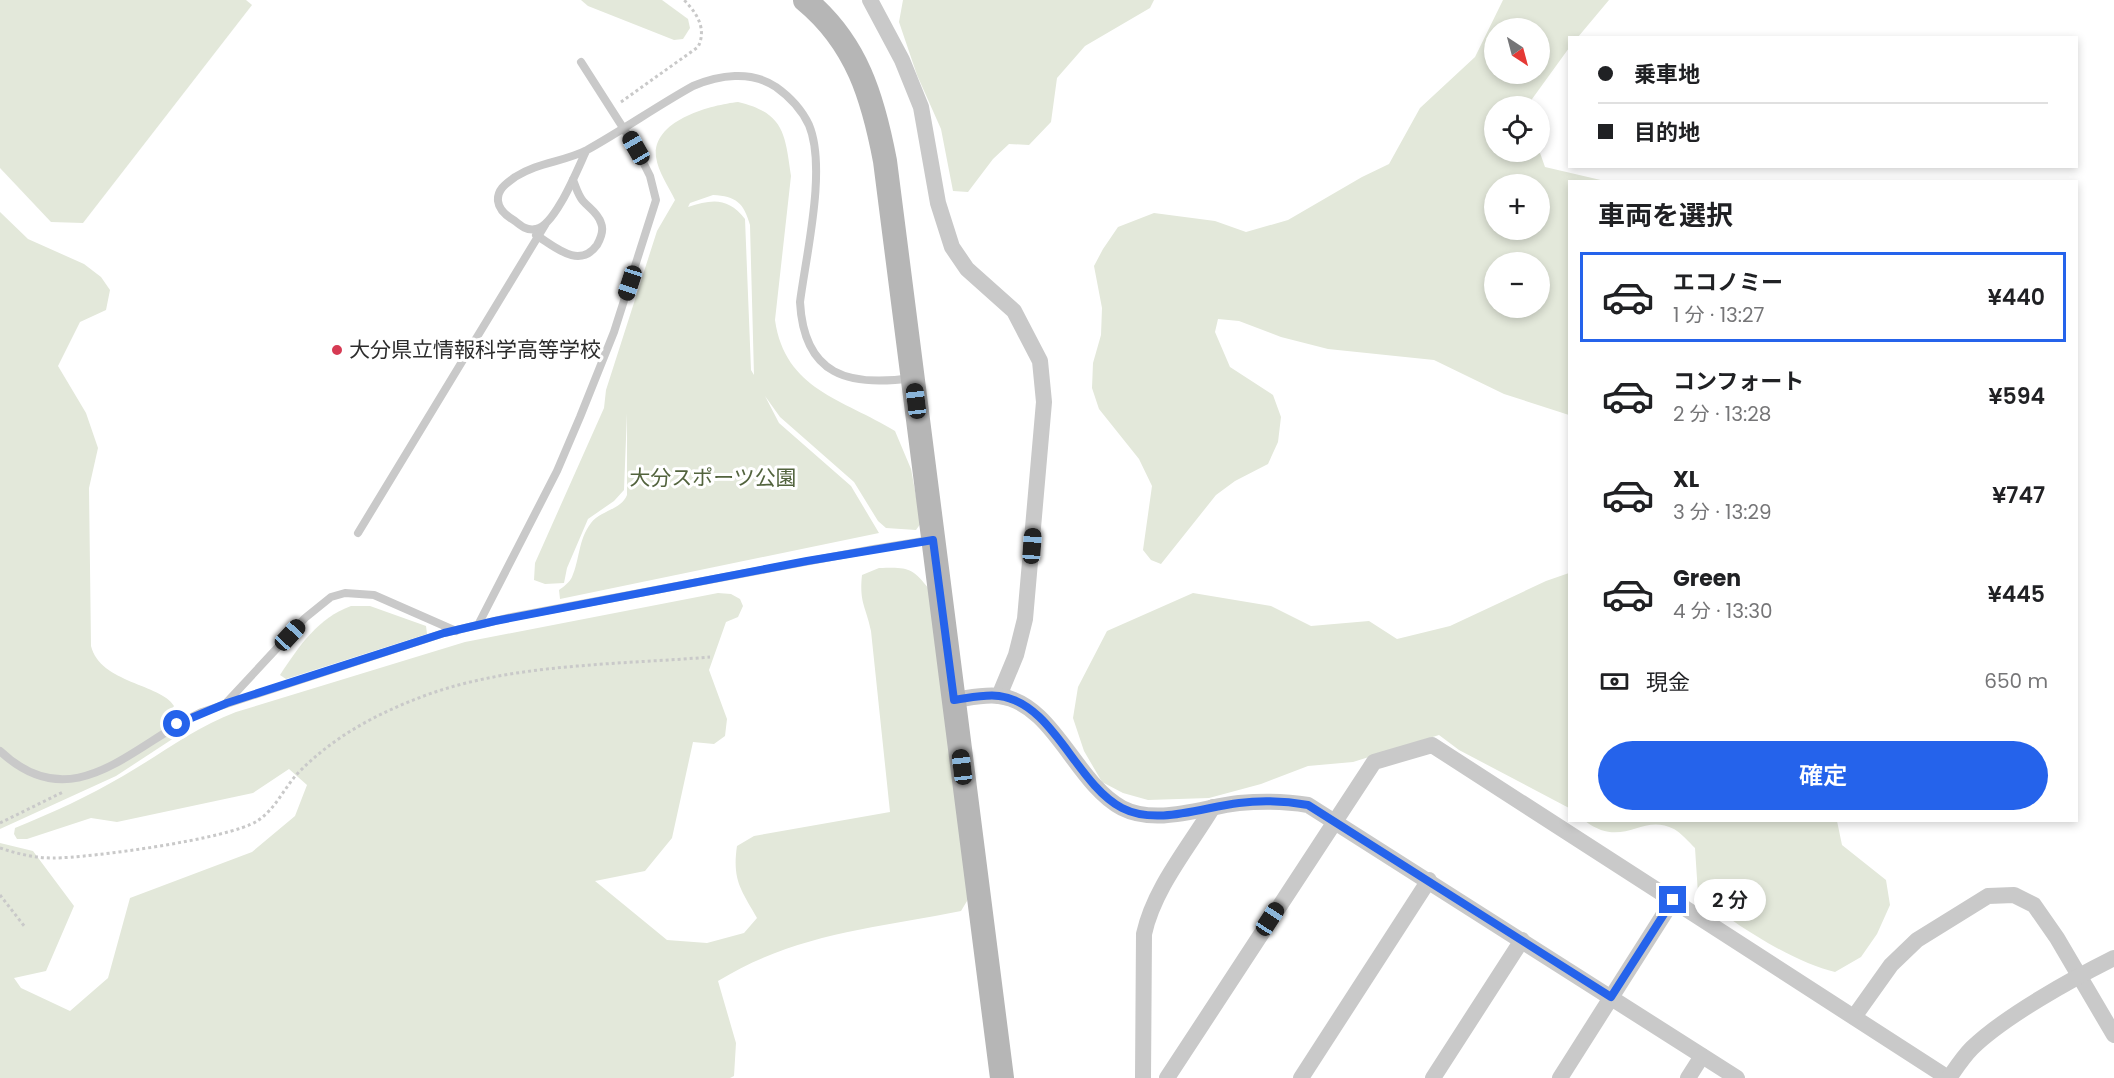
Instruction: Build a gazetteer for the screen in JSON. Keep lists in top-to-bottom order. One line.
{"parks":["大分スポーツ公園"],"places":["大分県立情報科学高等学校"],"north":"bottom right","page":{"map_buttons":["+","−"],"banner":["乗車地","目的地"],"heading":"車両を選択","list":[{"name":"エコノミー","note":"1 分 · 13:27","value":"¥440"},{"name":"コンフォート","note":"2 分 · 13:28","value":"¥594"},{"name":"XL","note":"3 分 · 13:29","value":"¥747"},{"name":"Green","note":"4 分 · 13:30","value":"¥445"}],"pay":["現金","650 m"],"buttons":"確定","bubble":"2 分"}}
